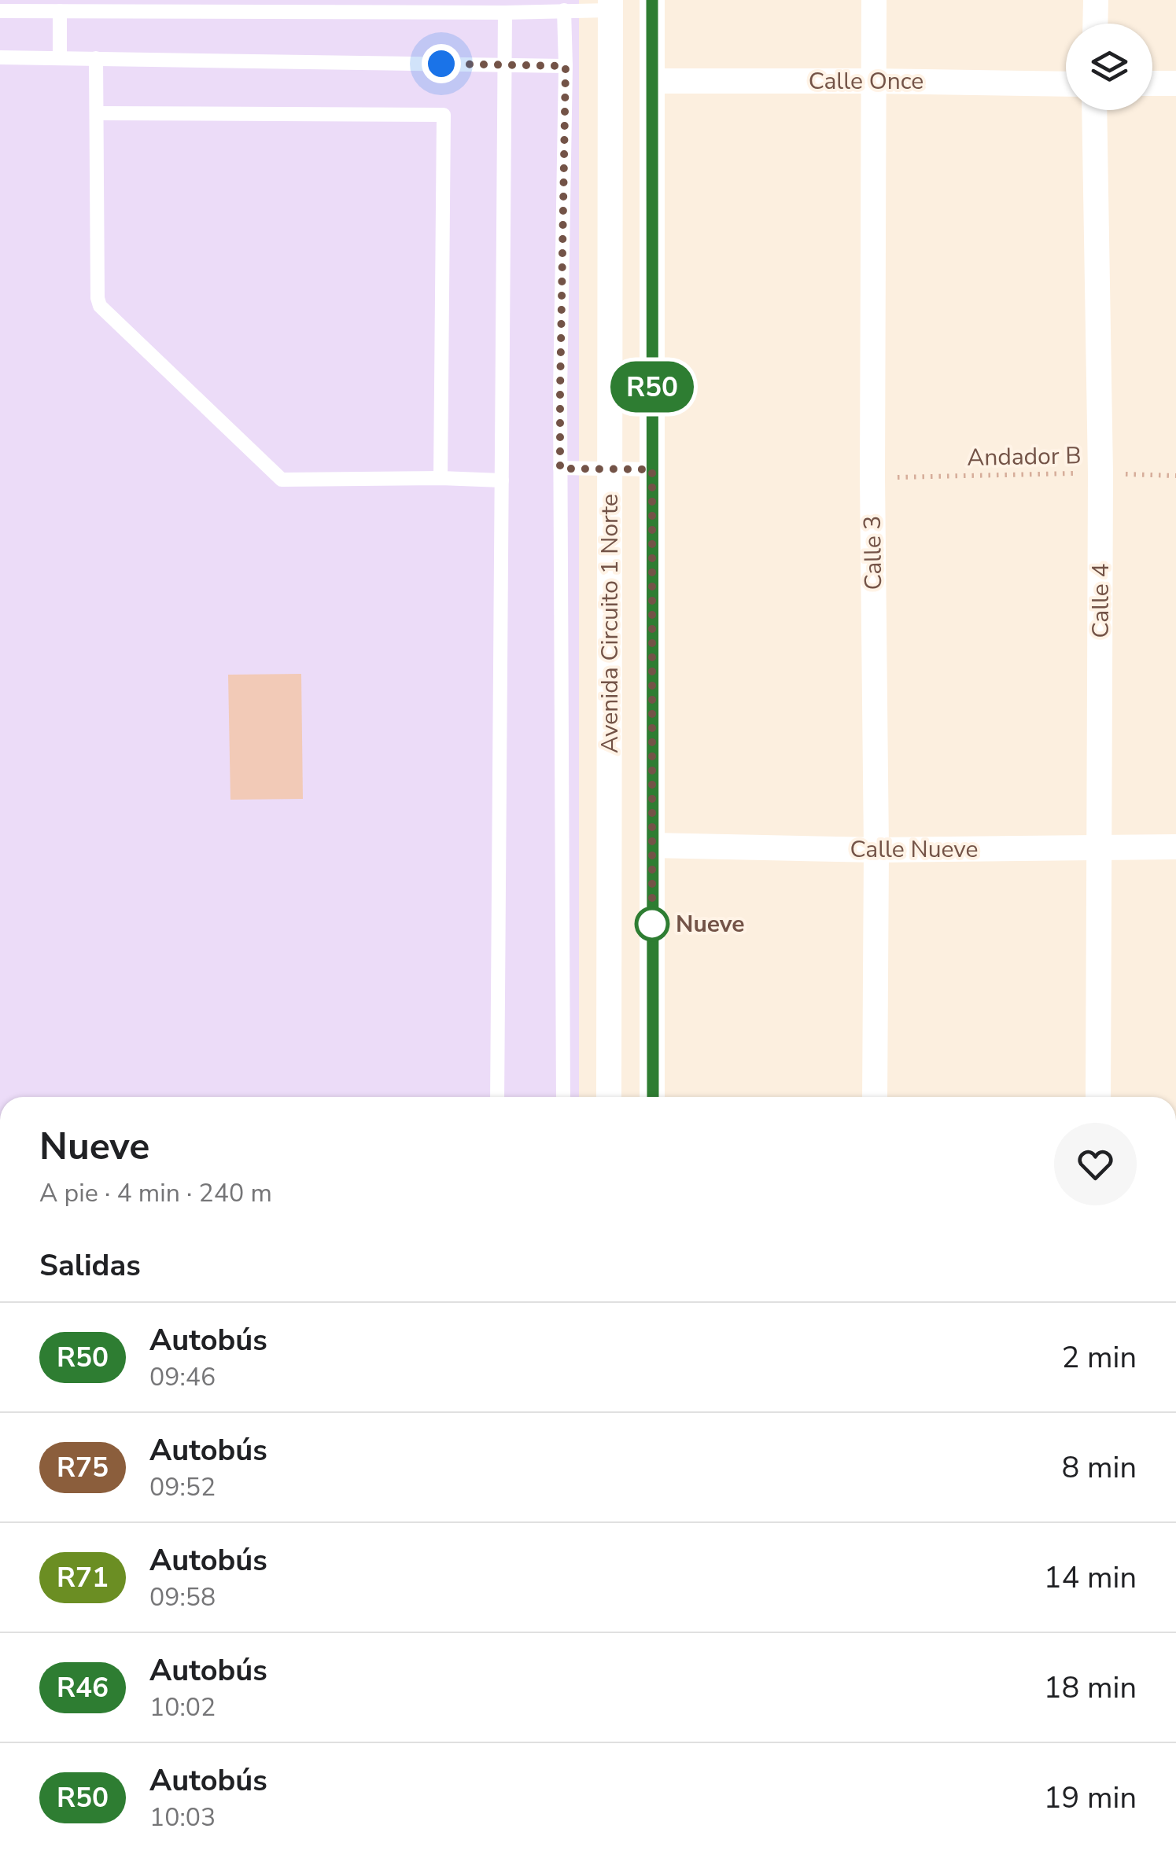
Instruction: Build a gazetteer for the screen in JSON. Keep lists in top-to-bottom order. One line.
{"streets":{"street":["Calle Once","Calle 3","Calle 4","Avenida Circuito 1 Norte","Calle Nueve"],"path":["Andador B"]},"crossings":[["Calle Once","Calle 3"],["Calle Once","Avenida Circuito 1 Norte"],["Andador B","Calle 3"],["Andador B","Calle 4"],["Calle 3","Calle Nueve"],["Calle 4","Calle Nueve"],["Avenida Circuito 1 Norte","Calle Nueve"]],"places":["Nueve"],"lines":["bus line R50"],"page":{"on_map":"R50","heading":[["Nueve","A pie · 4 min · 240 m"],"Salidas"],"list":[{"mark":"R50","name":"Autobús","note":"09:46","value":"2 min"},{"mark":"R75","name":"Autobús","note":"09:52","value":"8 min"},{"mark":"R71","name":"Autobús","note":"09:58","value":"14 min"},{"mark":"R46","name":"Autobús","note":"10:02","value":"18 min"},{"mark":"R50","name":"Autobús","note":"10:03","value":"19 min"}]}}
